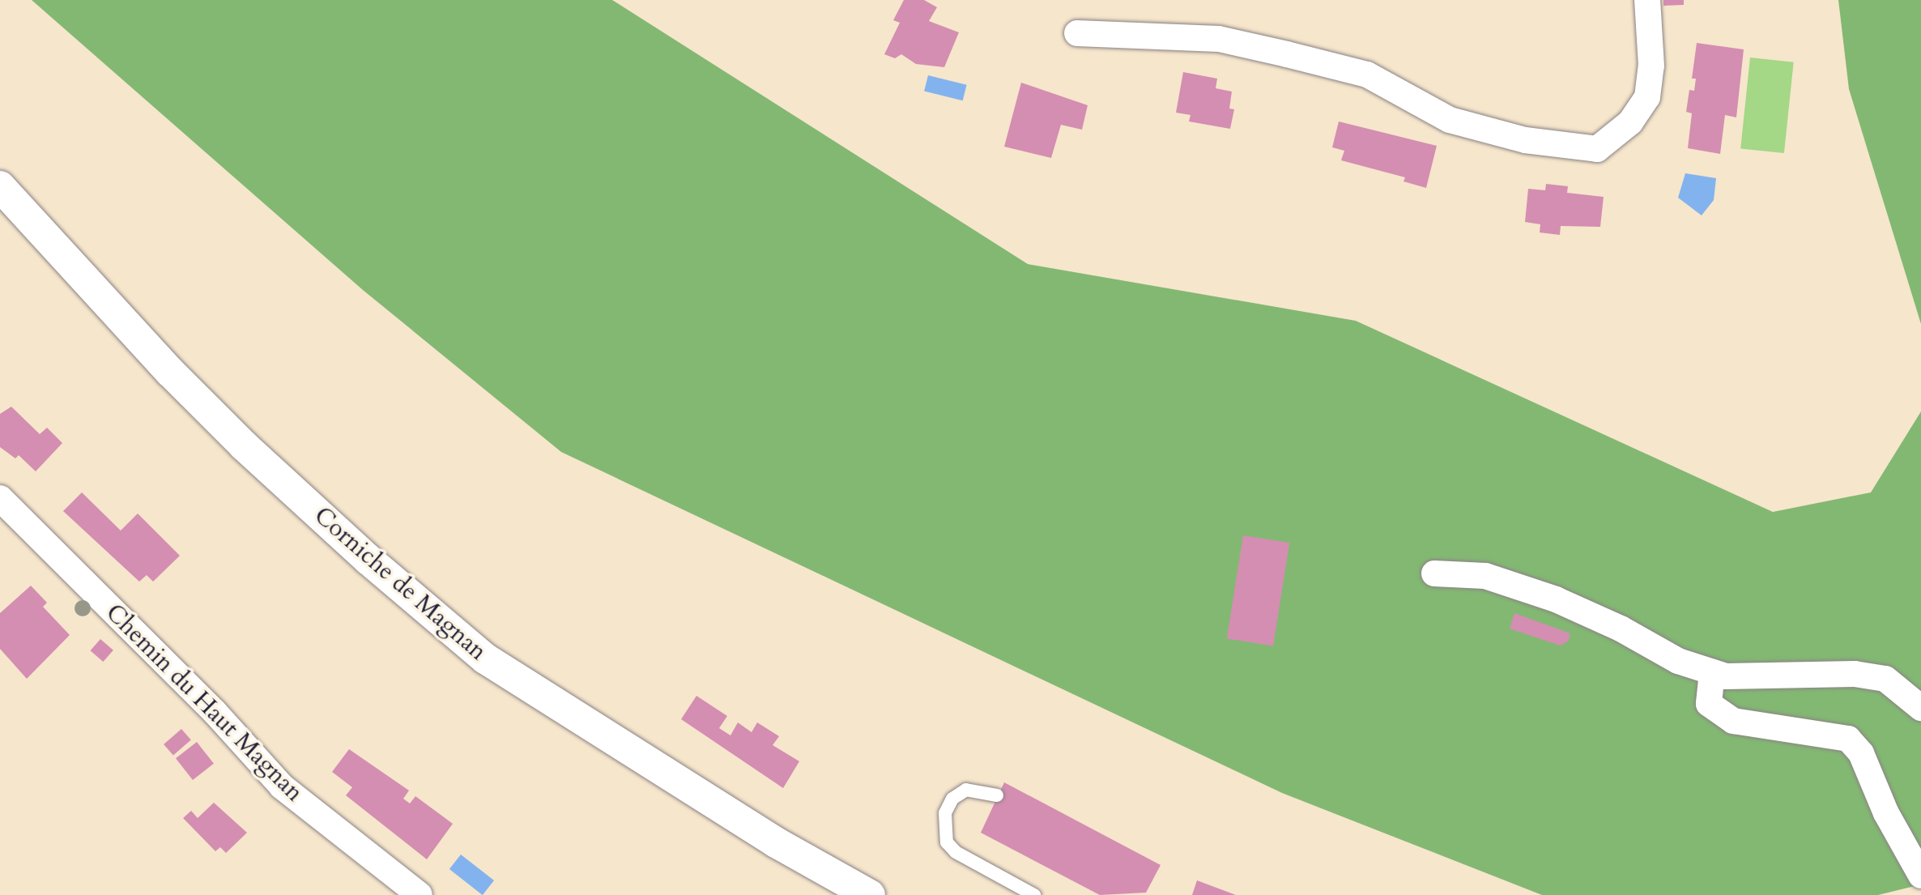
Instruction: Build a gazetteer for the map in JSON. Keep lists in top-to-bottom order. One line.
{"streets":{"street":["Corniche de Magnan","Chemin du Haut Magnan"]}}
